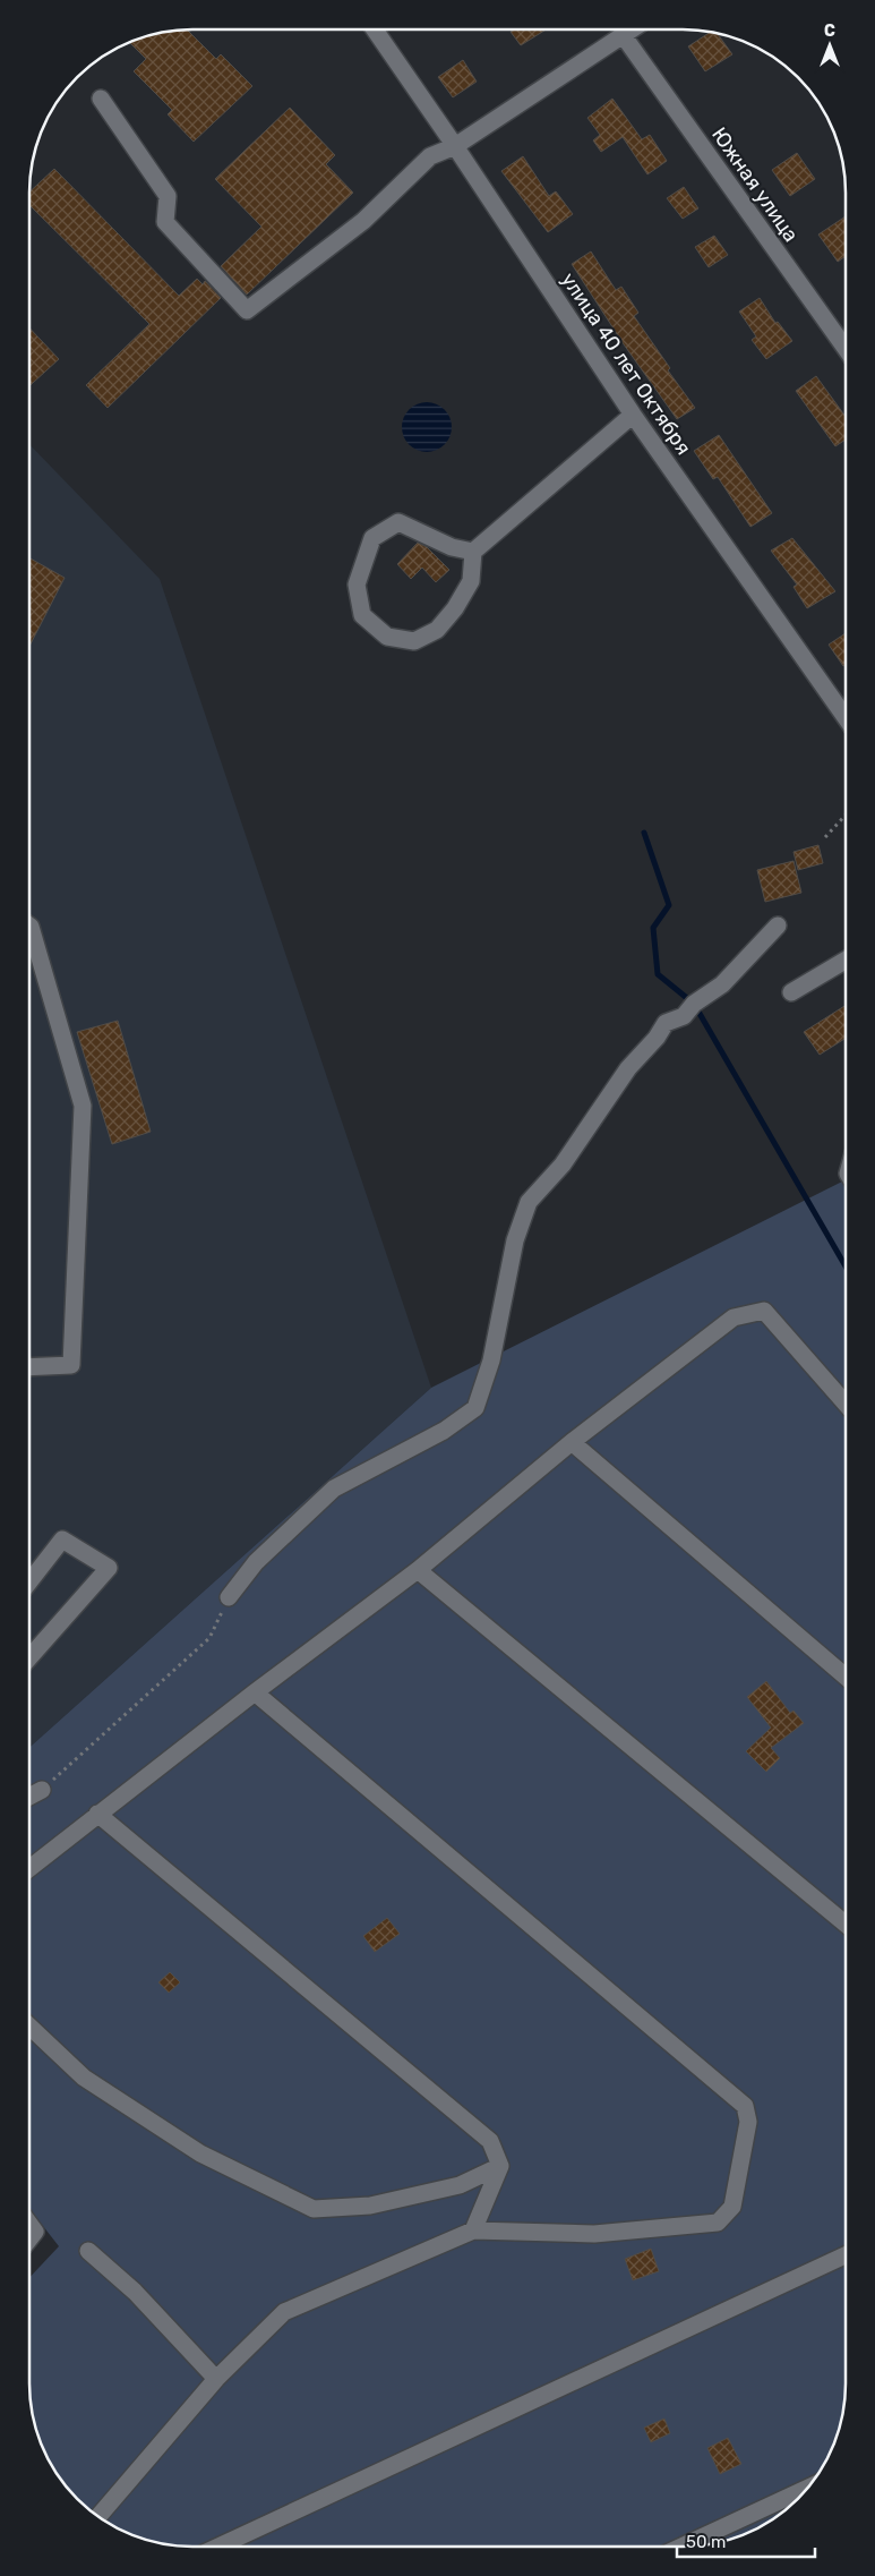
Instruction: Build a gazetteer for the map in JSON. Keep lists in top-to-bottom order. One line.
{"streets":{"street":["Южная улица","улица 40 лет Октября"]},"scale_bar":"50 m","north":"top"}
